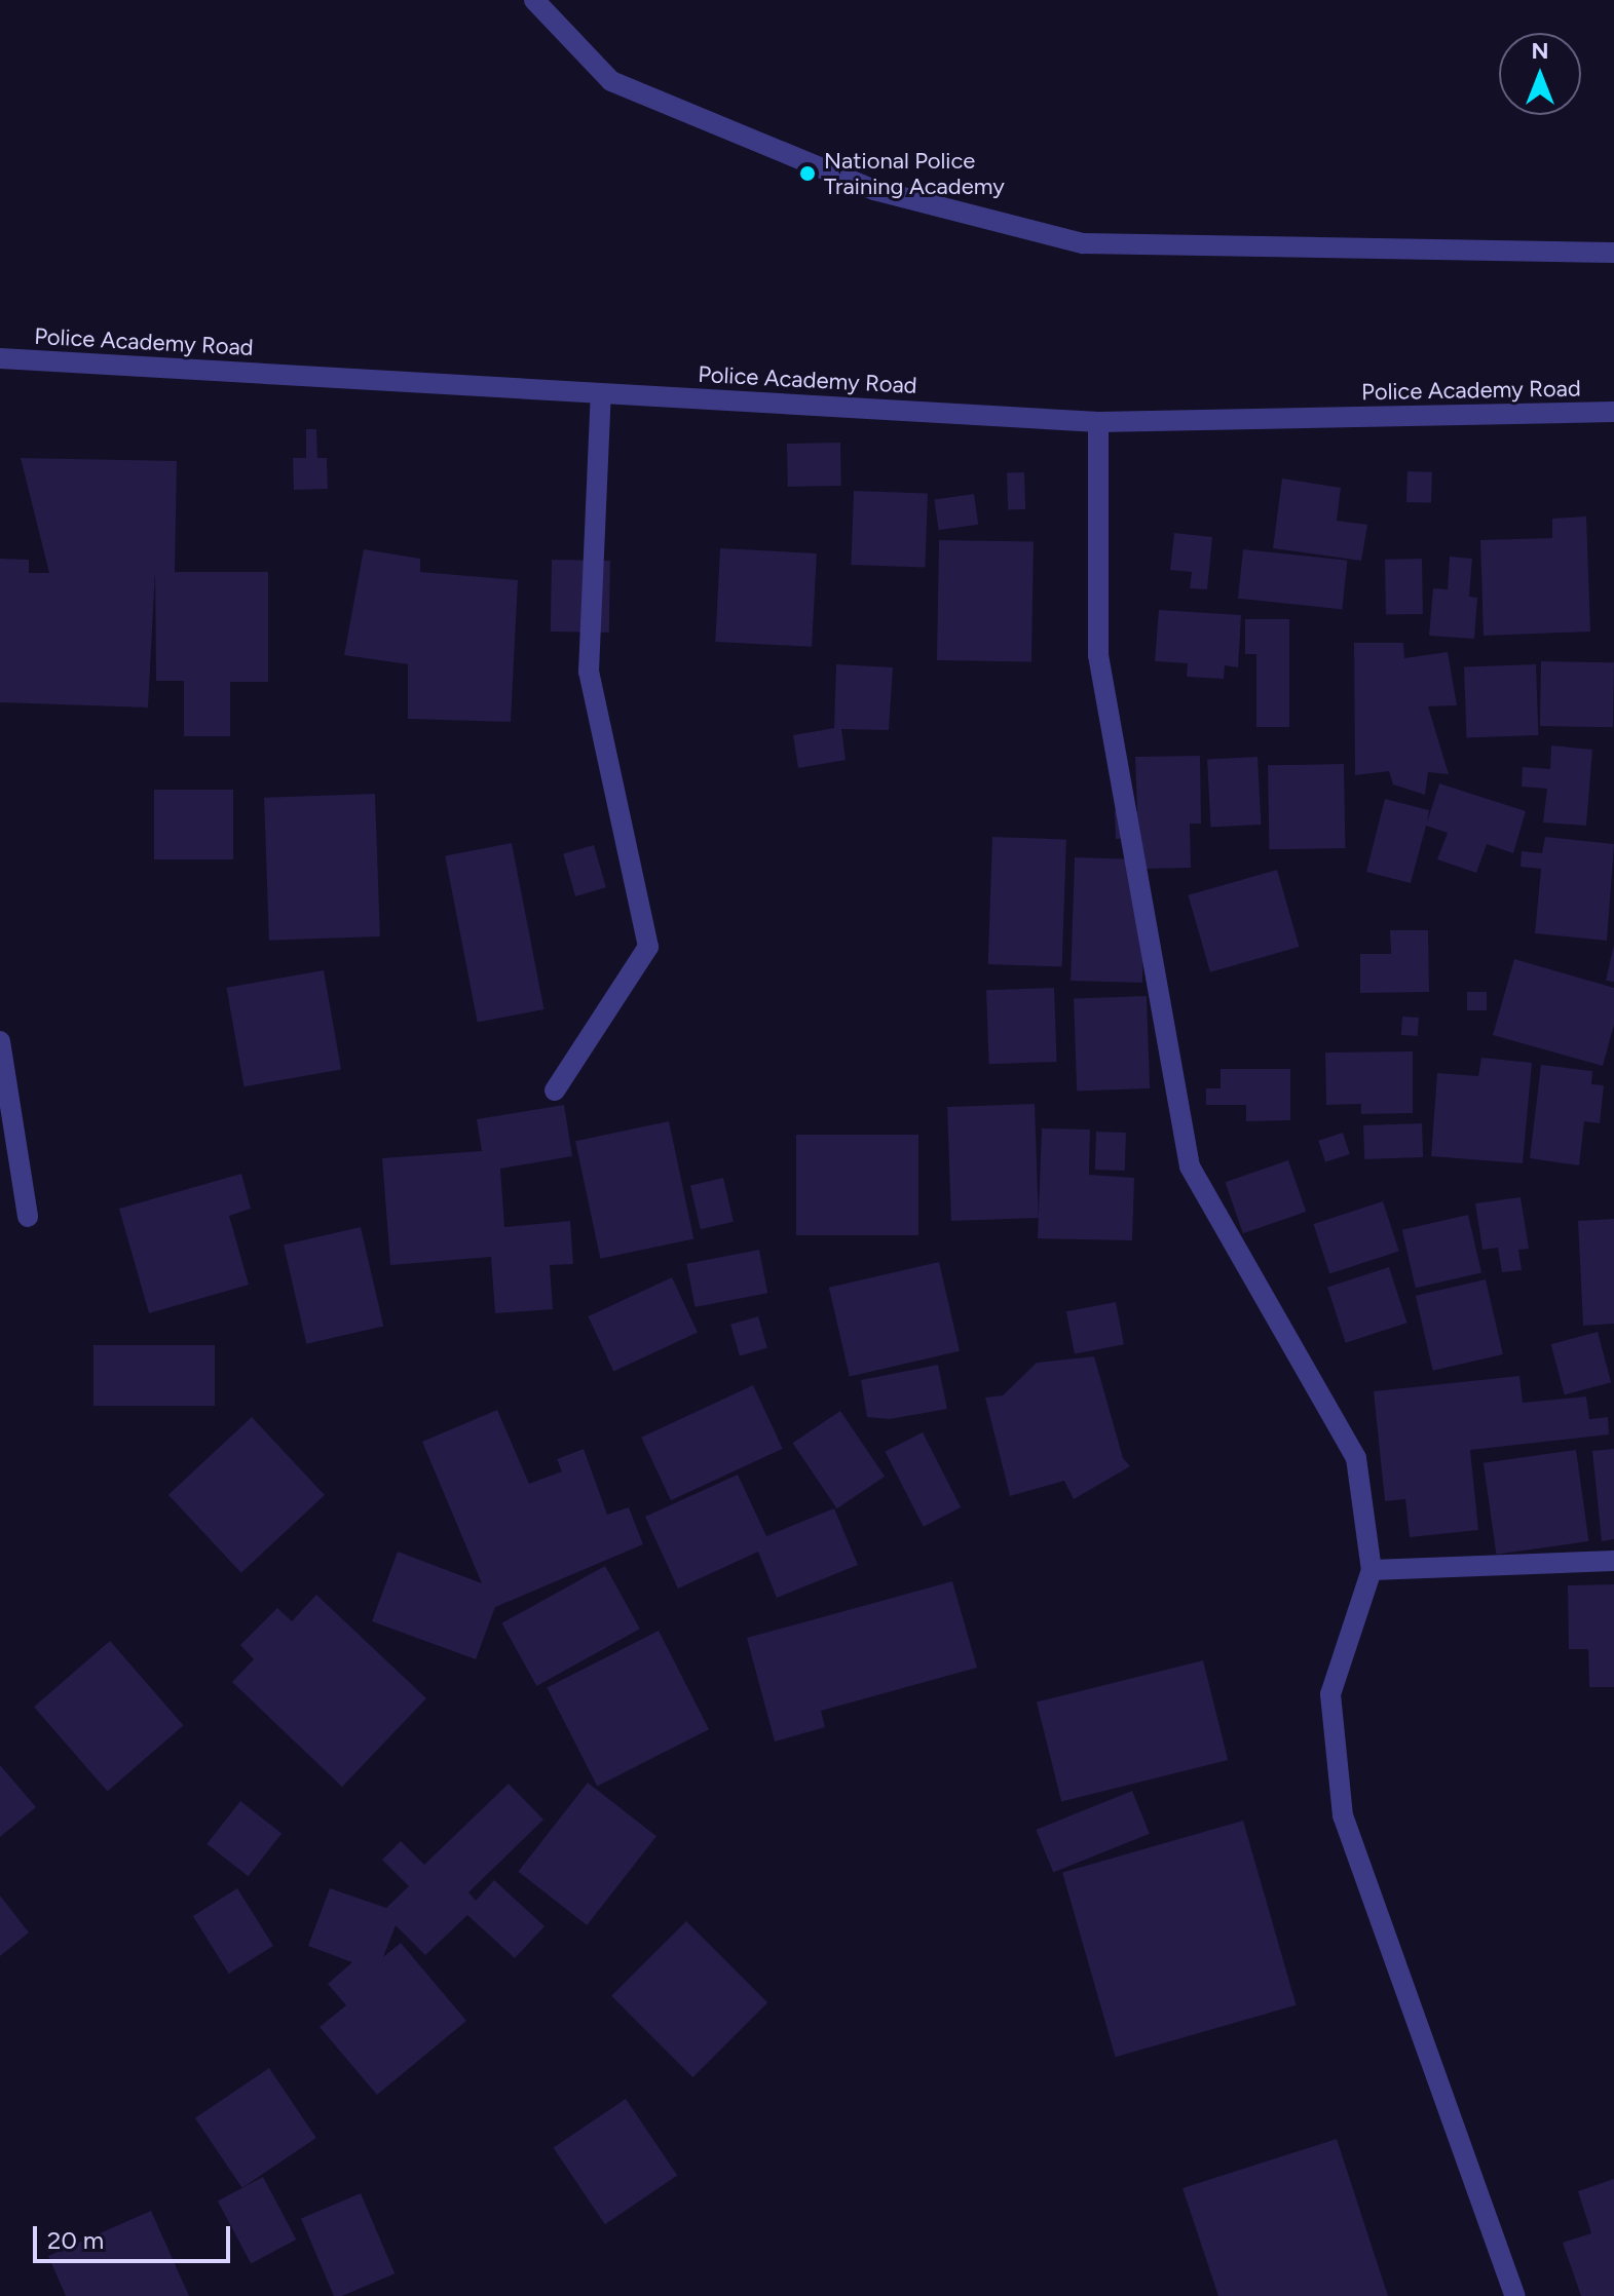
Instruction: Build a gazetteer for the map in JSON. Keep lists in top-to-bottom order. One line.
{"streets":{"street":["Police Academy Road"]},"places":["National Police Training Academy"],"scale_bar":"20 m","north":"top"}
